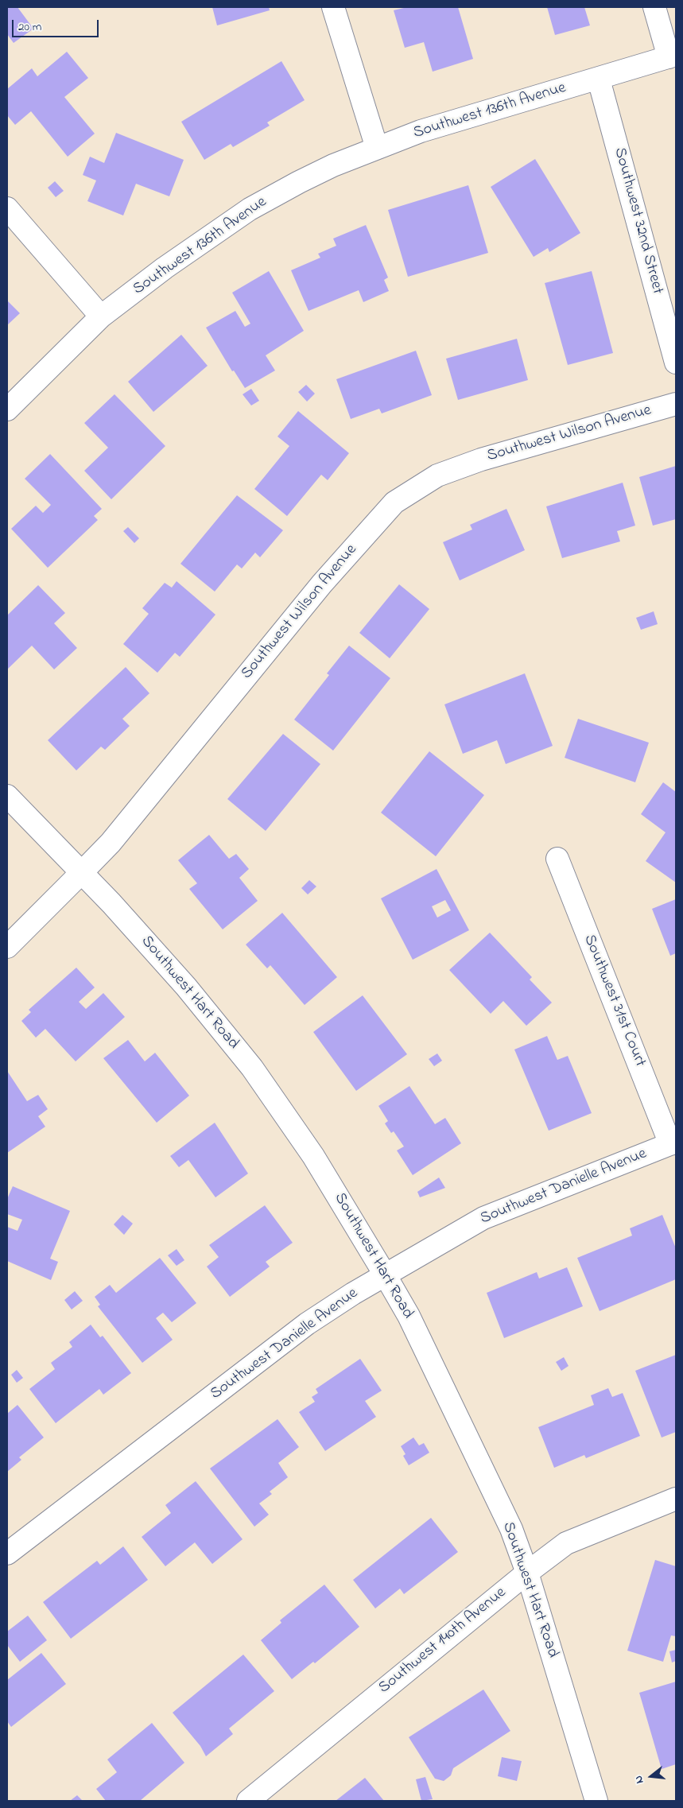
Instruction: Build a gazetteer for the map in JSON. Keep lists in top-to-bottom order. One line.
{"streets":{"street":["Southwest 136th Avenue","Southwest 32nd Street","Southwest Wilson Avenue","Southwest Hart Road","Southwest 31st Court","Southwest Danielle Avenue","Southwest 140th Avenue"]},"crossings":[["Southwest 136th Avenue","Southwest 32nd Street"],["Southwest Wilson Avenue","Southwest Hart Road"],["Southwest Hart Road","Southwest Danielle Avenue"],["Southwest Hart Road","Southwest 140th Avenue"],["Southwest 31st Court","Southwest Danielle Avenue"]],"scale_bar":"20 m","north":"left"}
